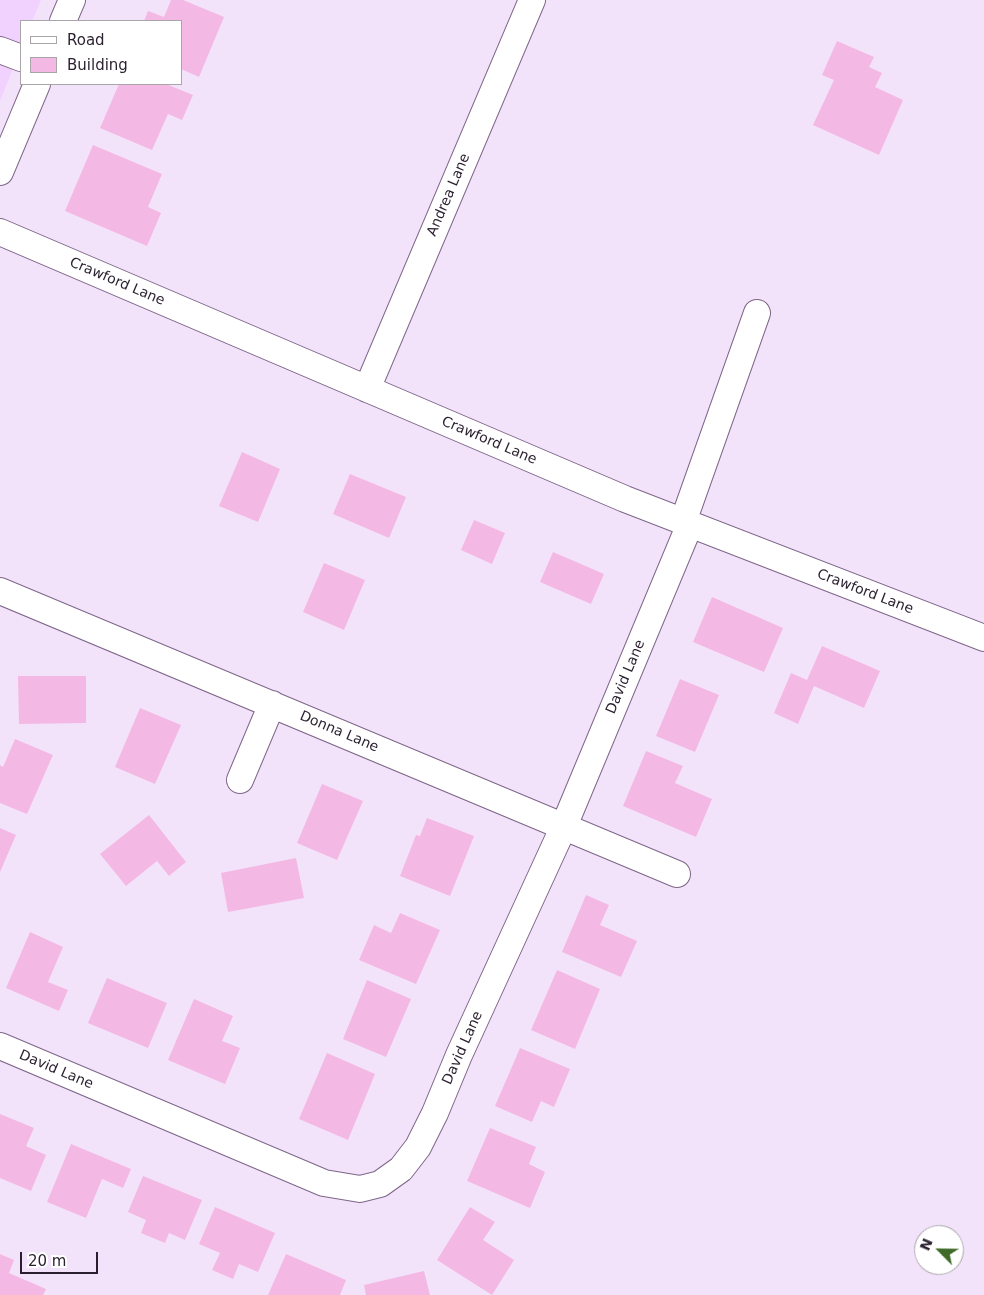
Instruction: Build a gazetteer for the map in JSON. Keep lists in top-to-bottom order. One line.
{"streets":{"street":["Andrea Lane","Crawford Lane","David Lane","Donna Lane"]},"crossings":[["Andrea Lane","Crawford Lane"],["Crawford Lane","David Lane"],["David Lane","Donna Lane"]],"legend":["Road","Building"],"scale_bar":"20 m","north":"top left"}
